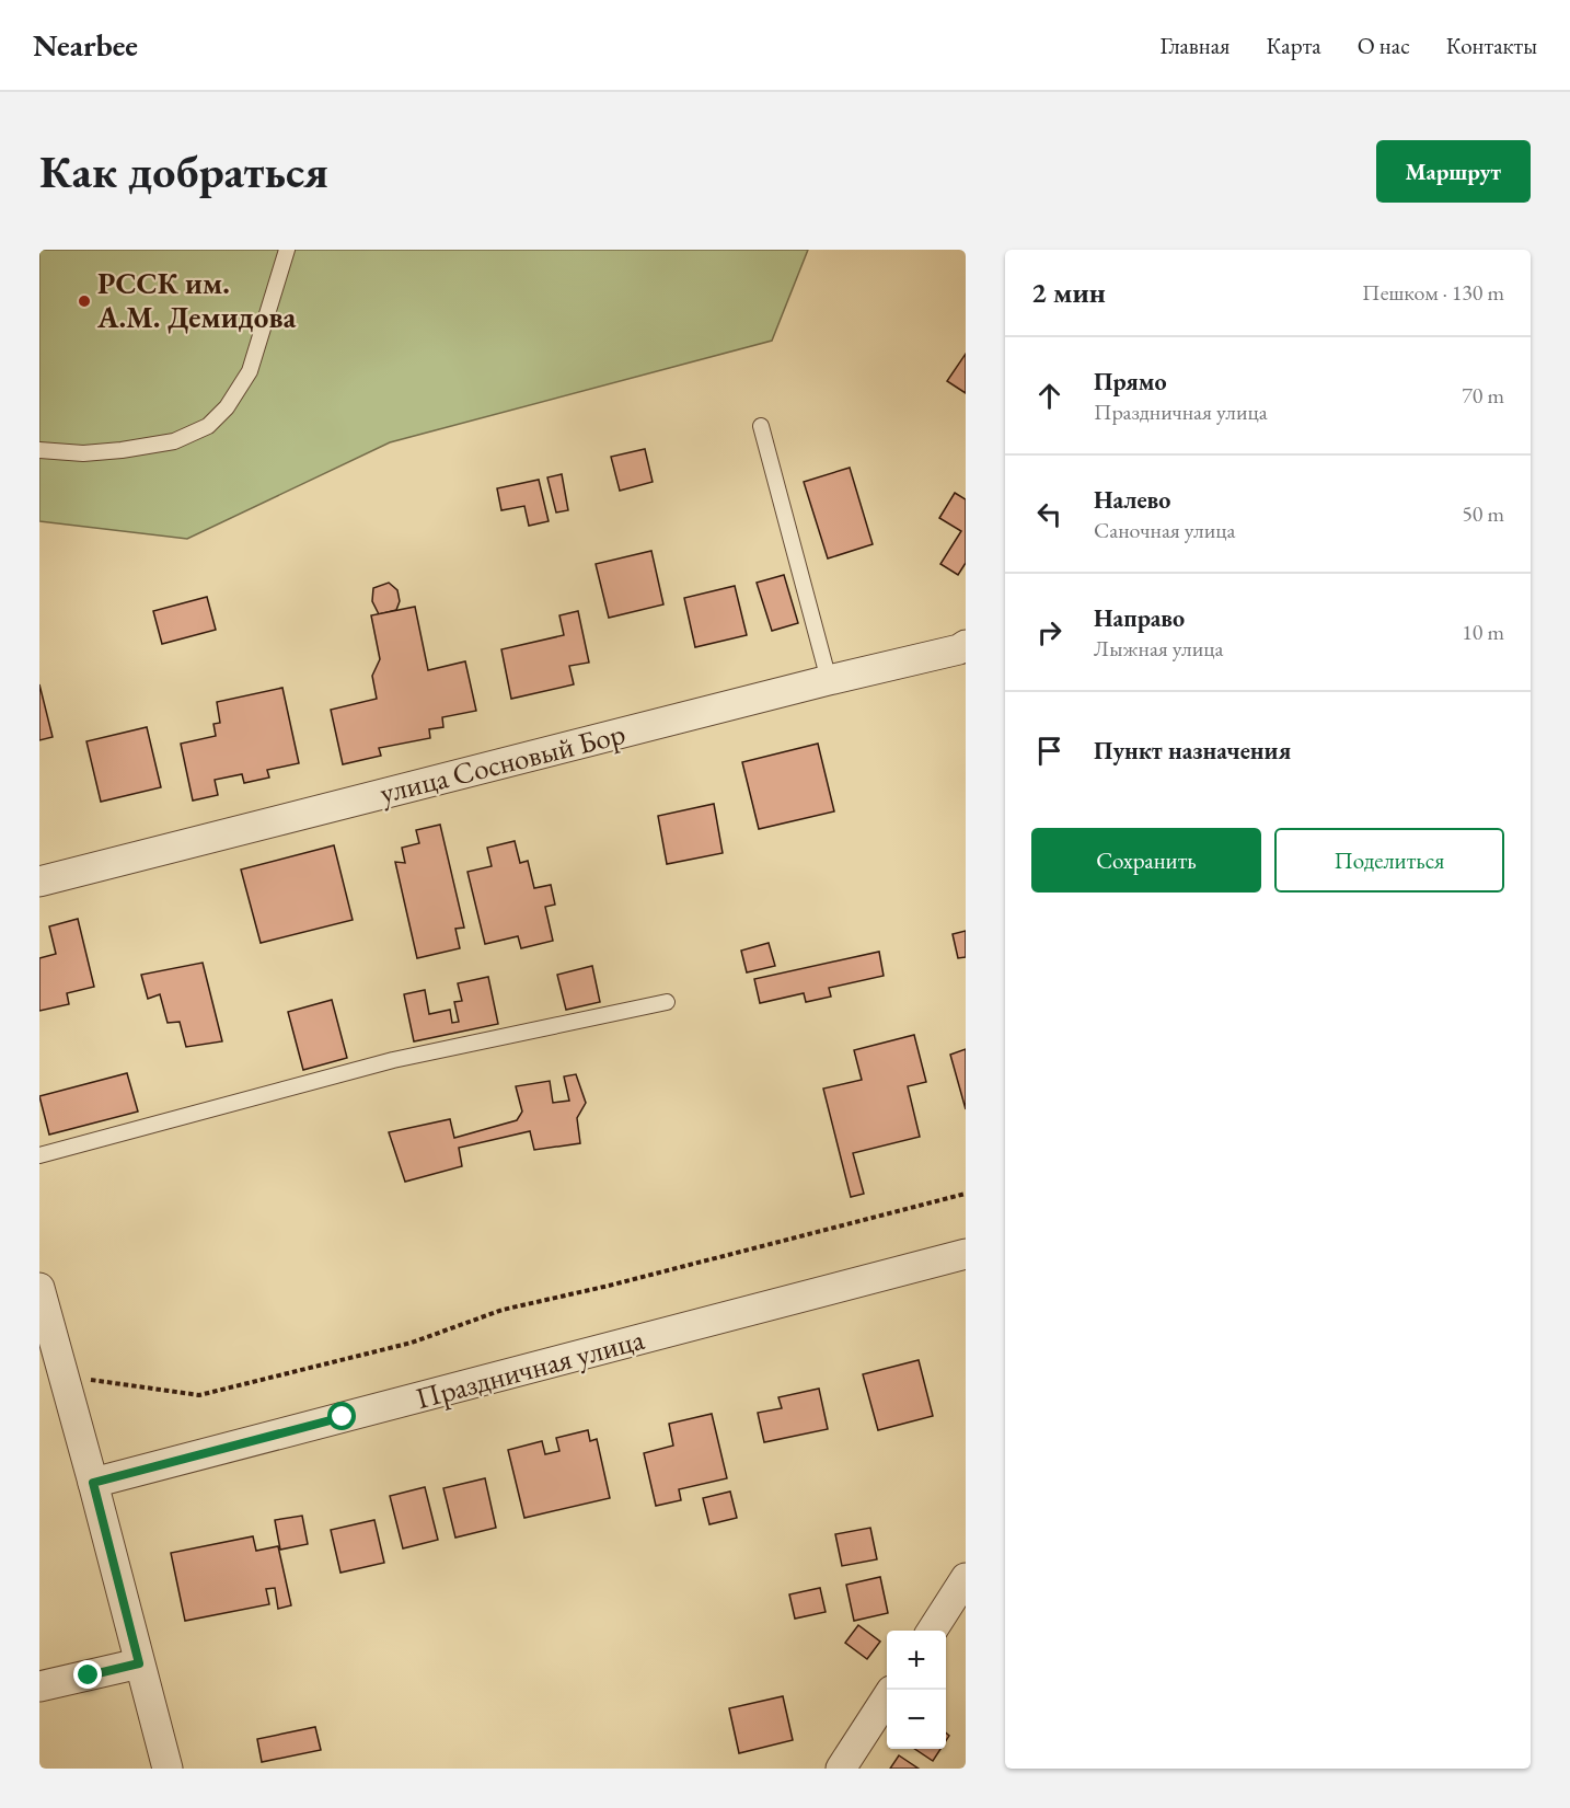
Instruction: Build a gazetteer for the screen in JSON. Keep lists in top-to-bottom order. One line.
{"streets":{"street":["улица Сосновый Бор","Праздничная улица"]},"places":["РССК им. А.М. Демидова"],"page":{"header":"Nearbee","nav":["Главная","Карта","О нас","Контакты"],"buttons":["Маршрут",["Сохранить","Поделиться"]],"title":"Как добраться","heading":["2 мин","Пешком · 130 m"],"list":[["Прямо","Праздничная улица","70 m"],["Налево","Саночная улица","50 m"],["Направо","Лыжная улица","10 m"],"Пункт назначения"],"map_buttons":["+","−"]}}
